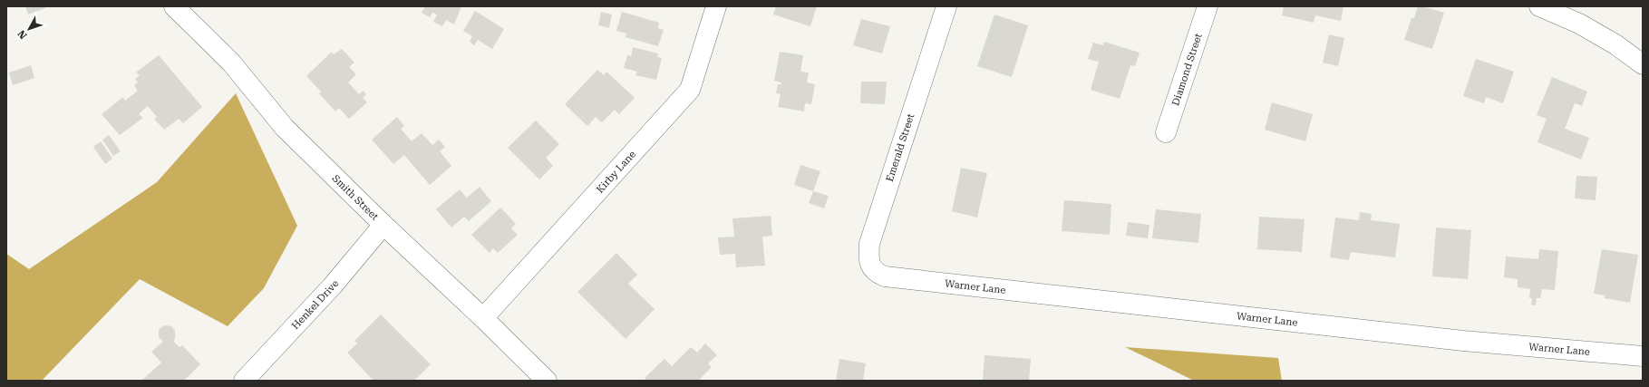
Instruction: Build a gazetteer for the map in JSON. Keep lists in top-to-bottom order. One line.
{"streets":{"street":["Diamond Street","Emerald Street","Kirby Lane","Smith Street","Warner Lane","Henkel Drive"]},"crossings":[["Emerald Street","Warner Lane"],["Kirby Lane","Smith Street"],["Smith Street","Henkel Drive"]],"north":"bottom left"}
